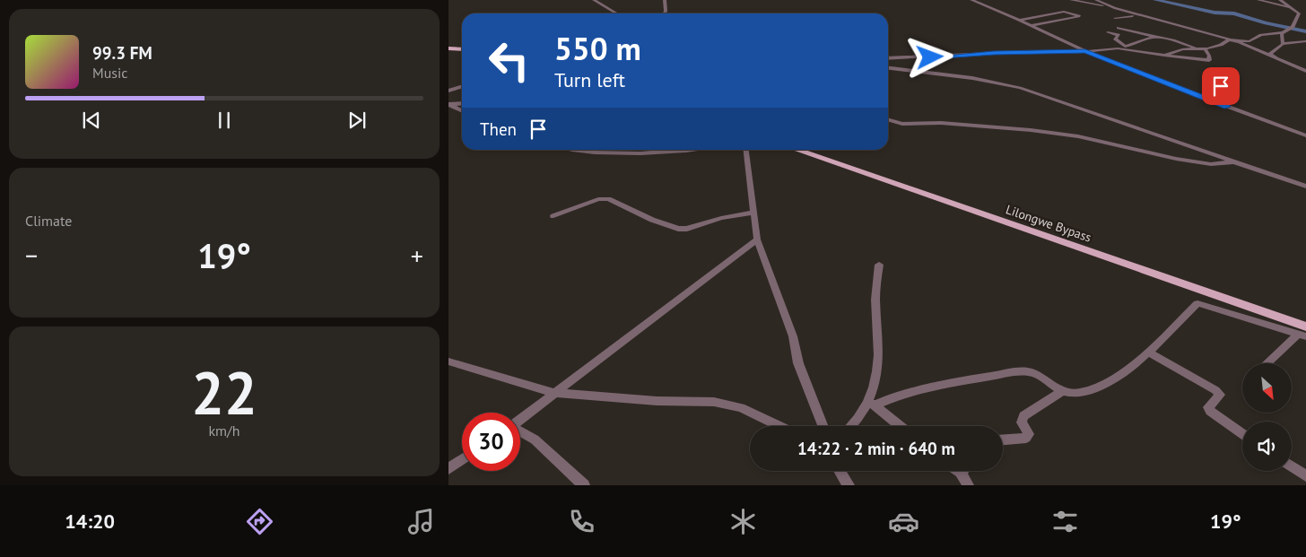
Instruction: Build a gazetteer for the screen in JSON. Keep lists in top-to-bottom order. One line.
{"streets":{"main road":["Lilongwe Bypass"]},"north":"bottom right","page":{"turn":["550 m","Turn left"],"song":["99.3 FM","Music"],"then":"Then","tile":["Climate",["22","km/h"]],"heat":["−","19°","+"],"limit":"30","trip":"14:22 · 2 min · 640 m","tabs":["14:20","19°"]}}
